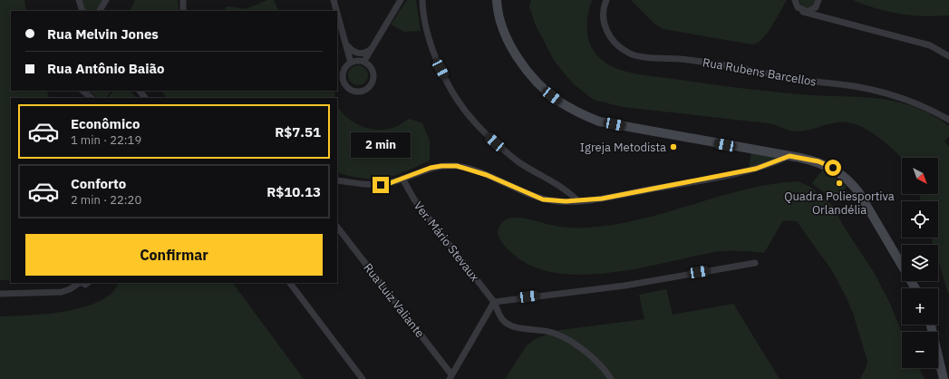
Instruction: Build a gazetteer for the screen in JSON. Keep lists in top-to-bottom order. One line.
{"streets":{"street":["Rua Rubens Barcellos","Ver. Mário Stevaux","Rua Luiz Valiante"]},"places":["Igreja Metodista","Quadra Poliesportiva Orlandélia"],"north":"bottom right","page":{"banner":["Rua Melvin Jones","Rua Antônio Baião"],"list":[{"name":"Econômico","note":"1 min · 22:19","value":"R$7.51"},{"name":"Conforto","note":"2 min · 22:20","value":"R$10.13"}],"bubble":"2 min","map_buttons":["+","−"],"buttons":"Confirmar"}}
